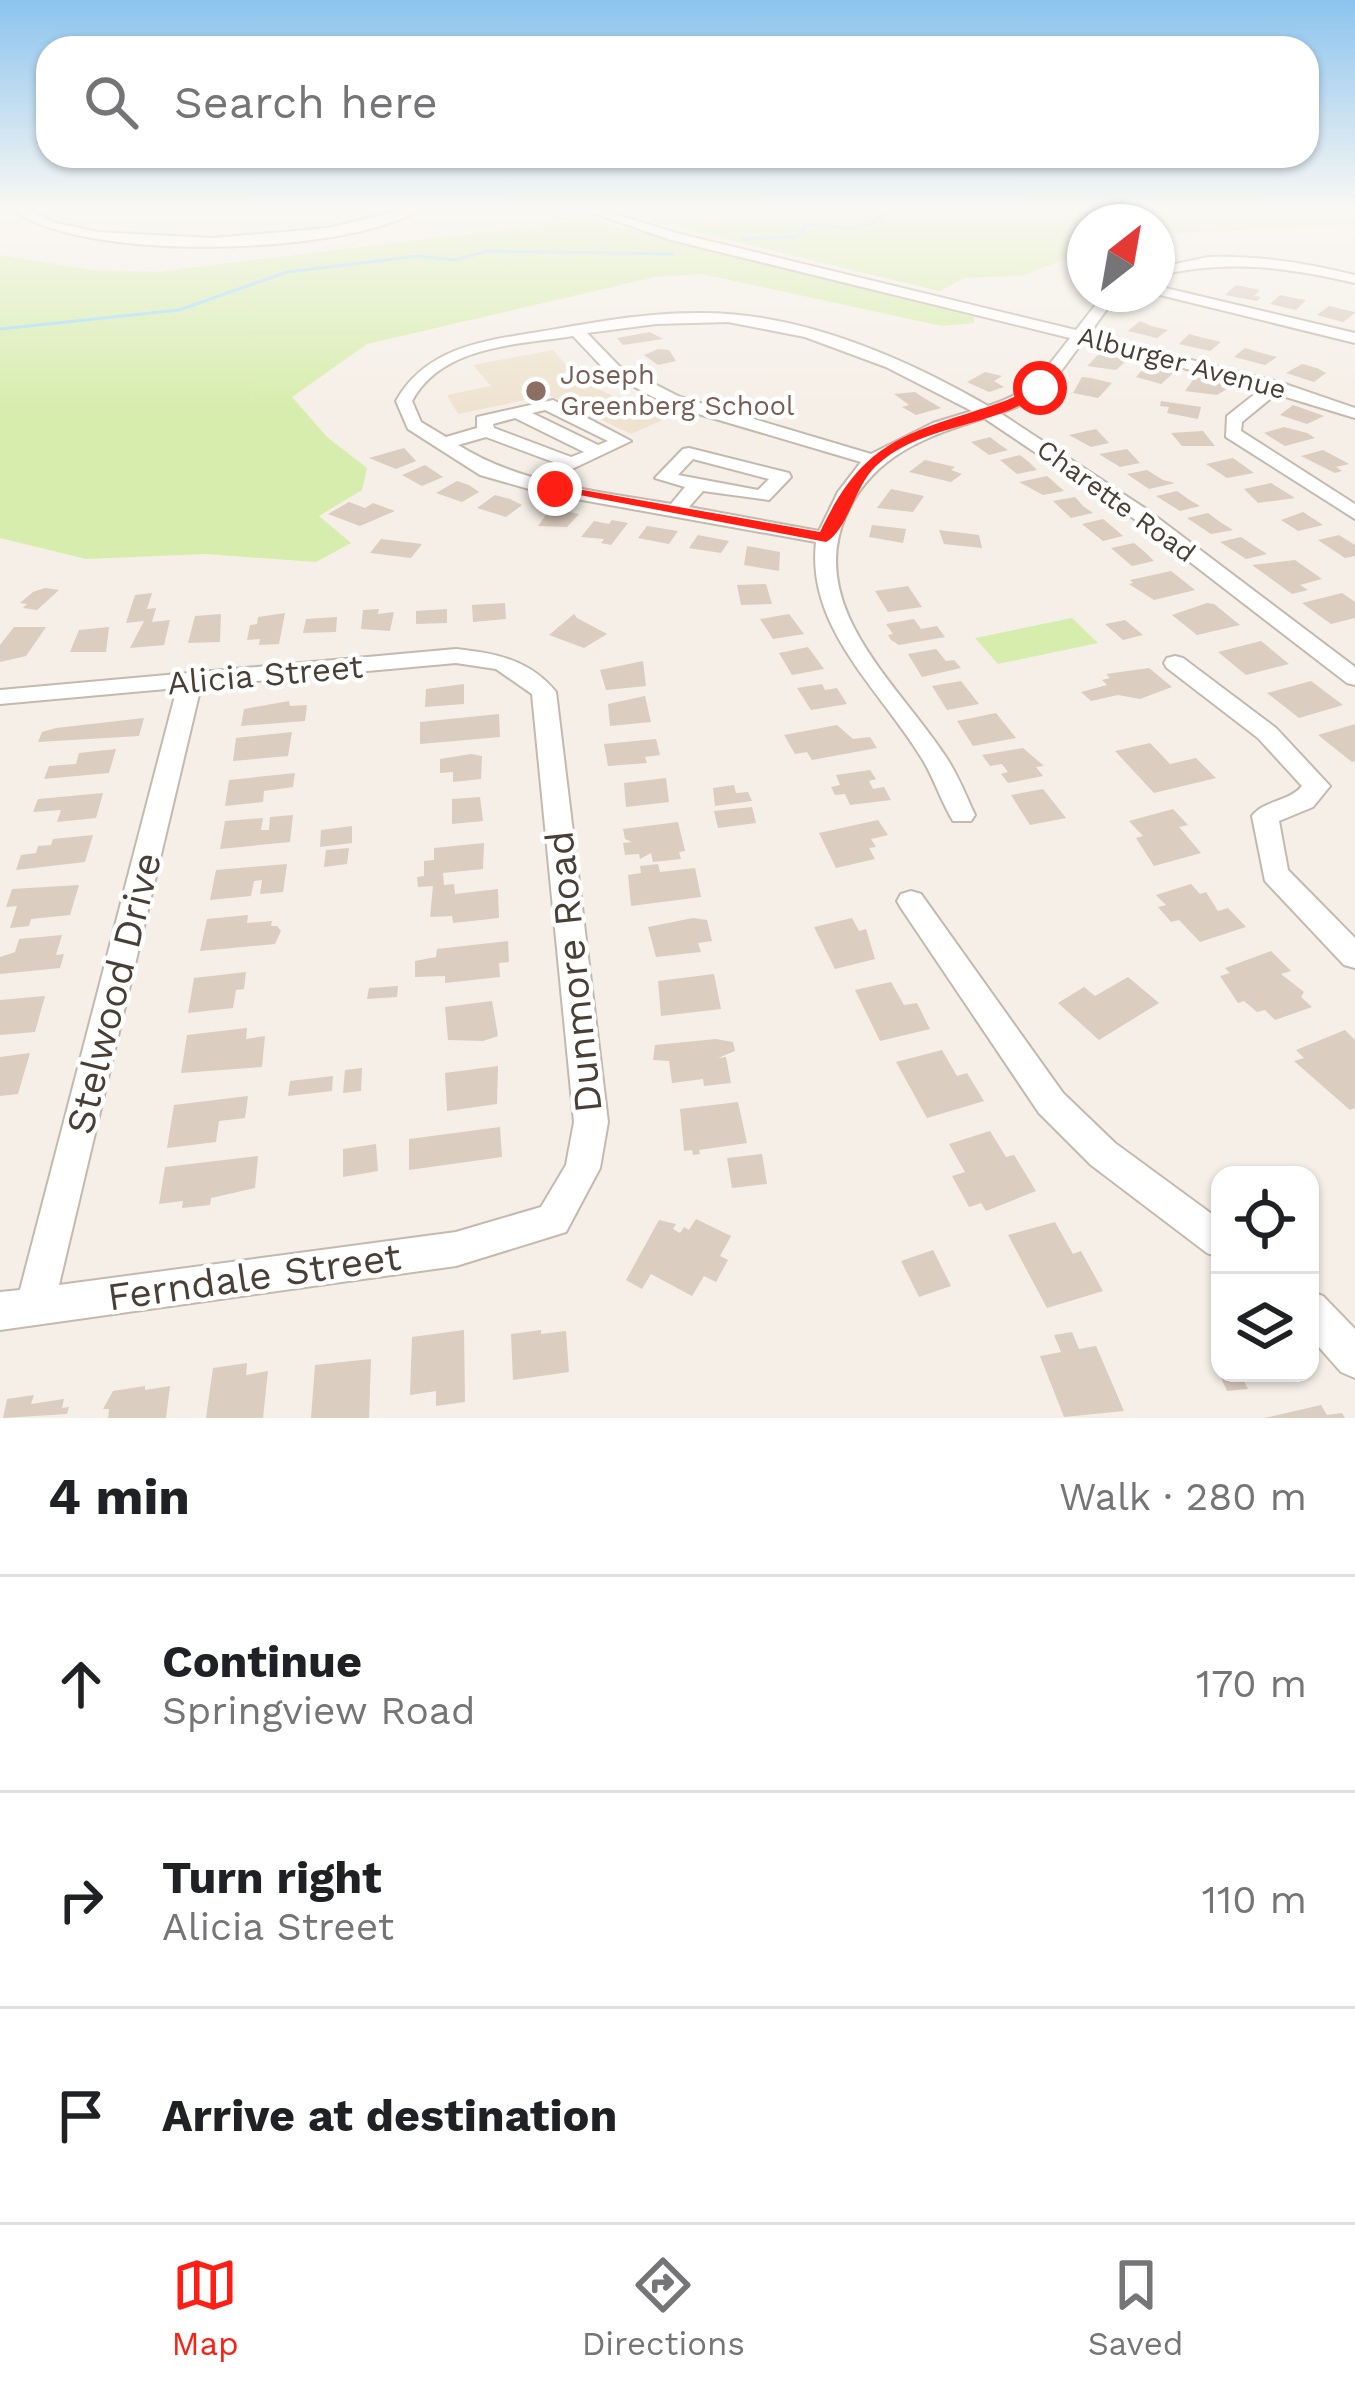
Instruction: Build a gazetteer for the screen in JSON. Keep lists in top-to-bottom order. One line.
{"streets":{"street":["Alburger Avenue","Charette Road","Alicia Street","Dunmore Road","Stelwood Drive","Ferndale Street"]},"crossings":[["Alicia Street","Dunmore Road"],["Alicia Street","Stelwood Drive"],["Dunmore Road","Ferndale Street"],["Stelwood Drive","Ferndale Street"]],"places":["Joseph Greenberg School"],"north":"top right","page":{"search":"Search here","heading":["4 min","Walk · 280 m"],"list":[["Continue","Springview Road","170 m"],["Turn right","Alicia Street","110 m"],"Arrive at destination"],"nav":["Map","Directions","Saved"]}}
